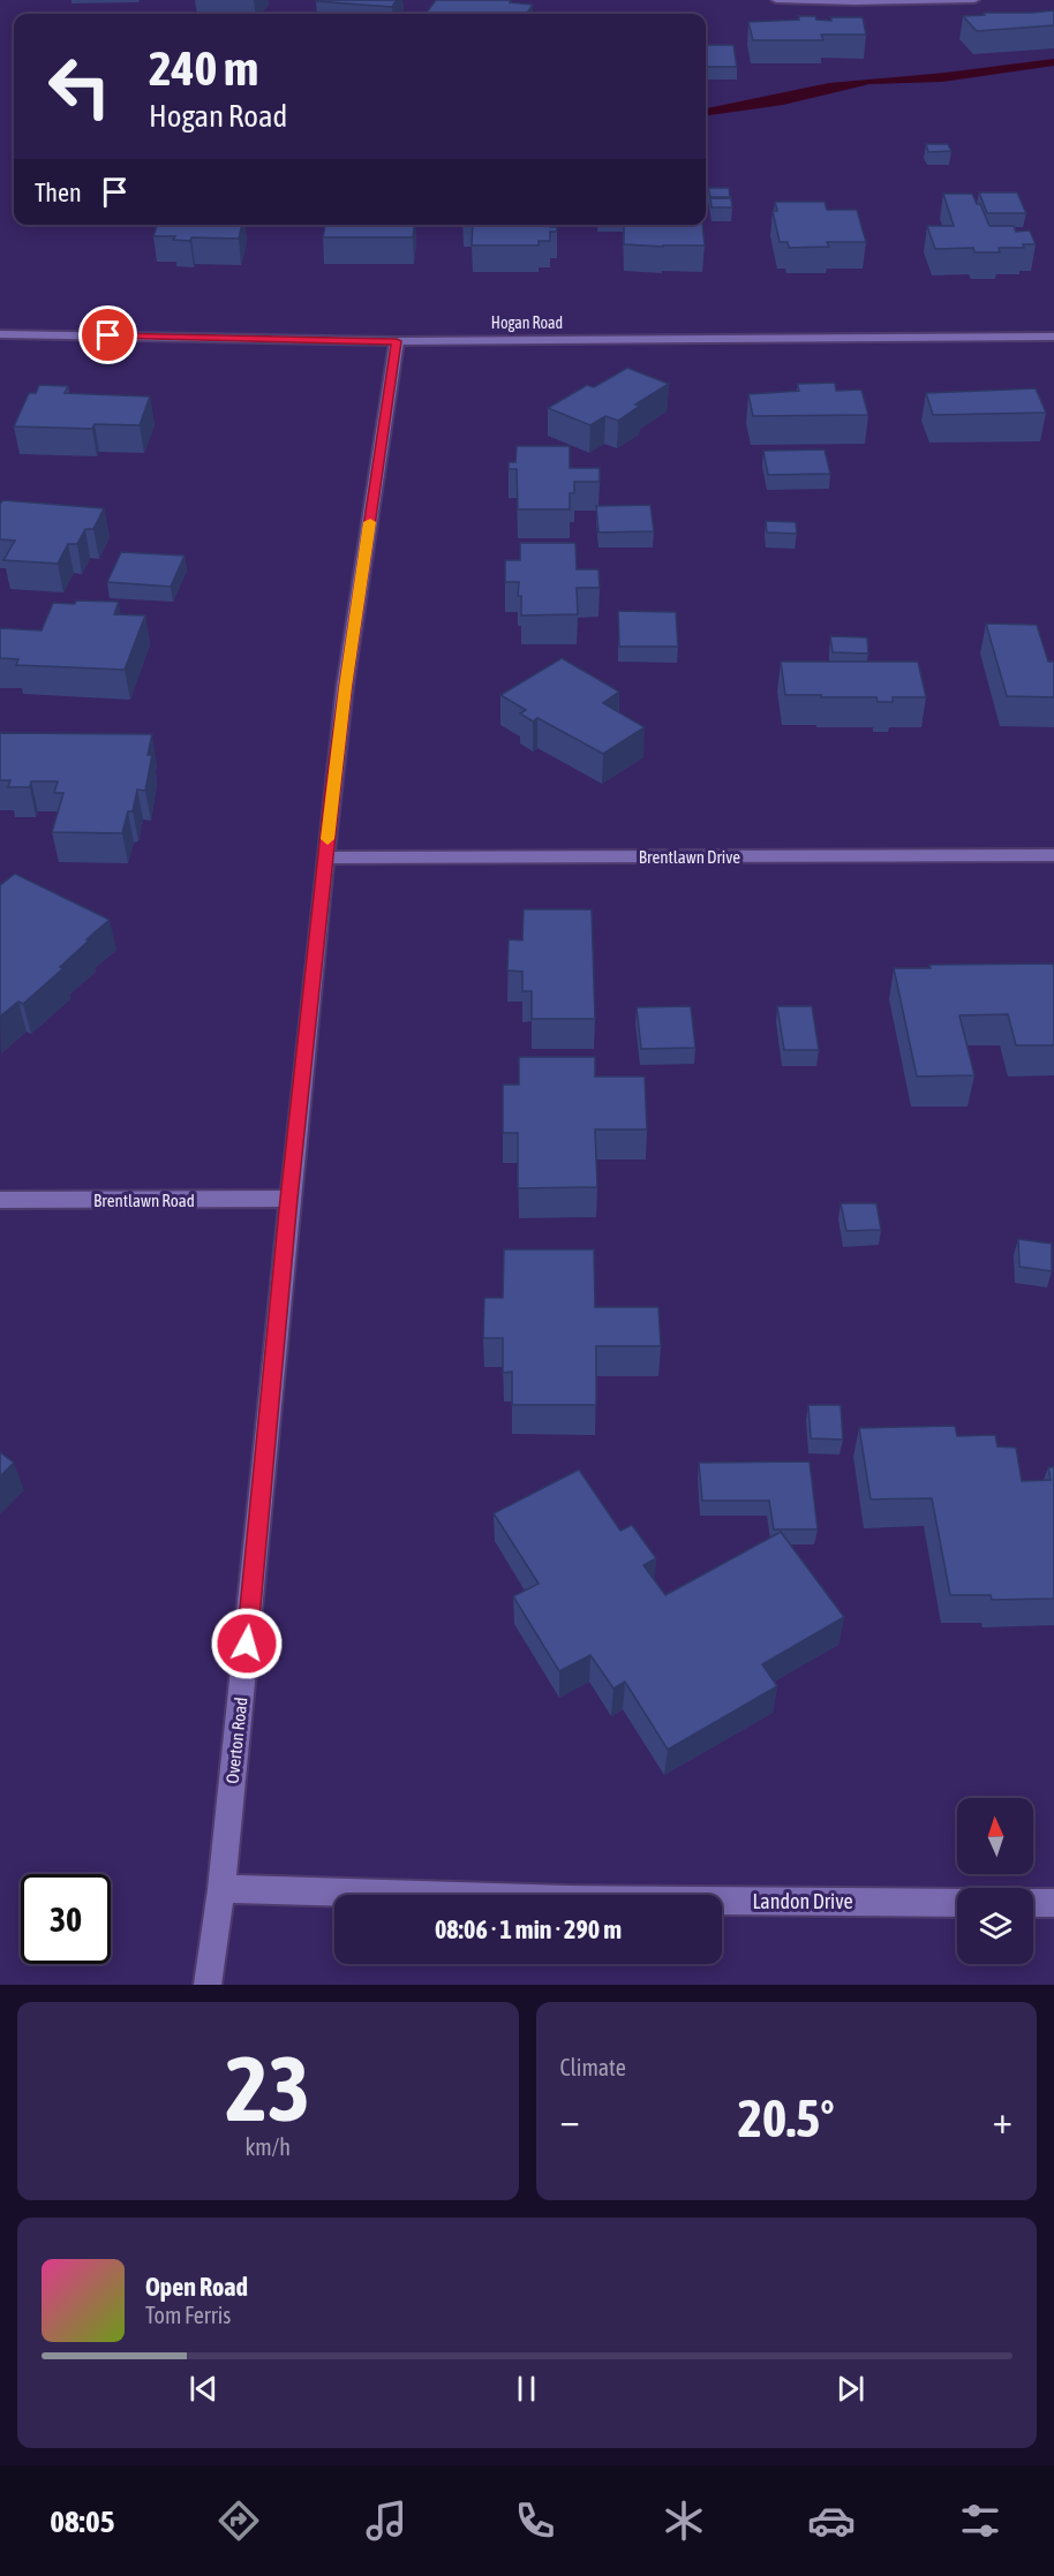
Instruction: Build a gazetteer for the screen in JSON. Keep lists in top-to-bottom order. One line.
{"streets":{"street":["Hogan Road","Brentlawn Drive","Brentlawn Road","Overton Road","Landon Drive"]},"crossings":[["Hogan Road","Overton Road"],["Brentlawn Drive","Overton Road"],["Brentlawn Road","Overton Road"],["Overton Road","Landon Drive"]],"north":"top","page":{"turn":["240 m","Hogan Road"],"then":"Then","limit":"30","trip":"08:06 · 1 min · 290 m","tile":[["23","km/h"],"Climate"],"heat":["−","20.5°","+"],"song":["Open Road","Tom Ferris"],"tabs":"08:05"}}
